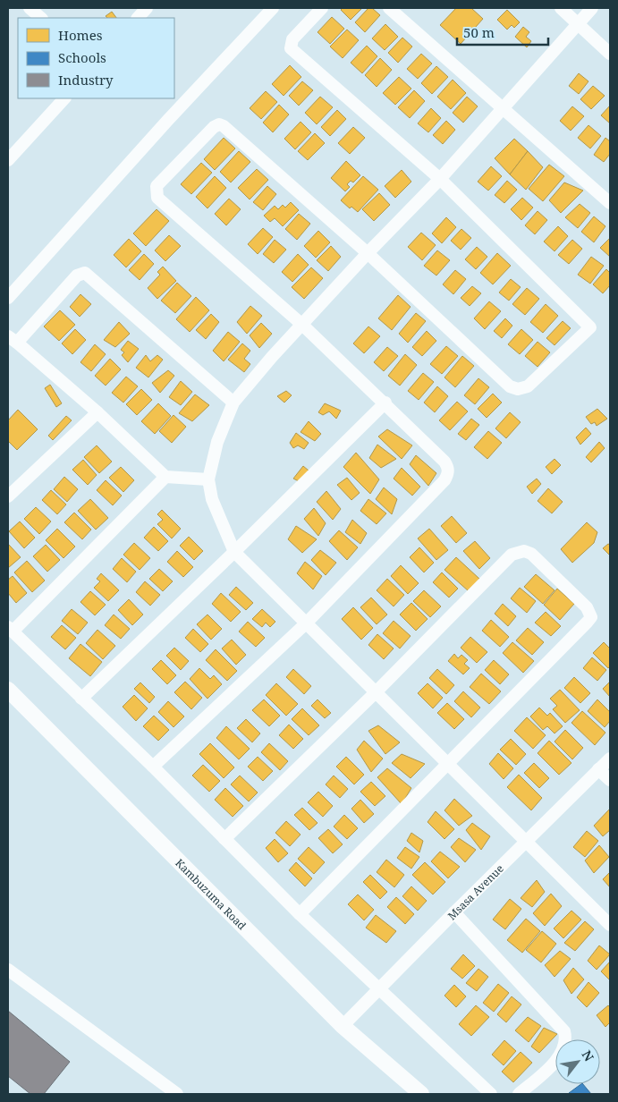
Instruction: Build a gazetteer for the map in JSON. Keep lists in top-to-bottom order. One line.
{"streets":{"main road":["Kambuzuma Road"],"street":["Msasa Avenue"]},"crossings":[["Msasa Avenue","Kambuzuma Road"]],"legend":["Homes","Schools","Industry"],"scale_bar":"50 m","north":"top right"}
